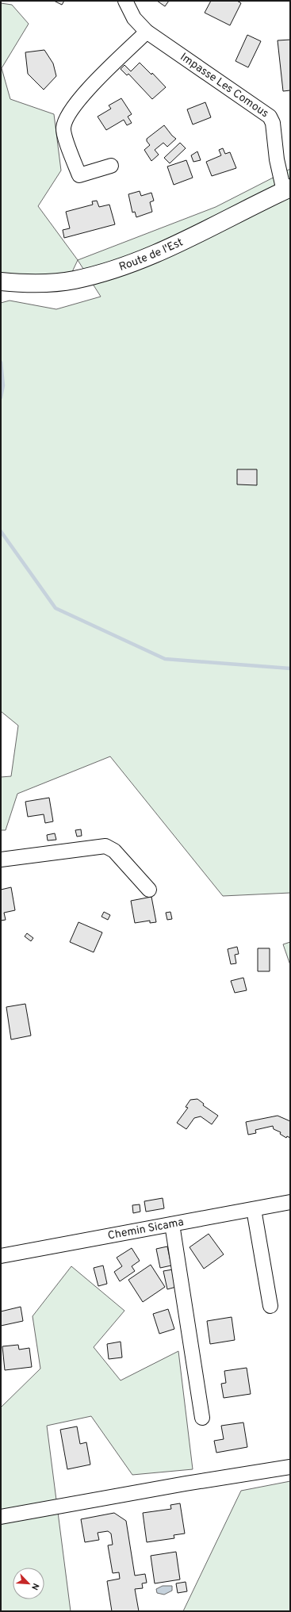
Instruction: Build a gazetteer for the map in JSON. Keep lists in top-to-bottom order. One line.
{"streets":{"main road":["Route de l'Est"],"street":["Impasse Les Comous","Chemin Sicama"]},"crossings":[["Impasse Les Comous","Route de l'Est"]],"north":"bottom right"}
